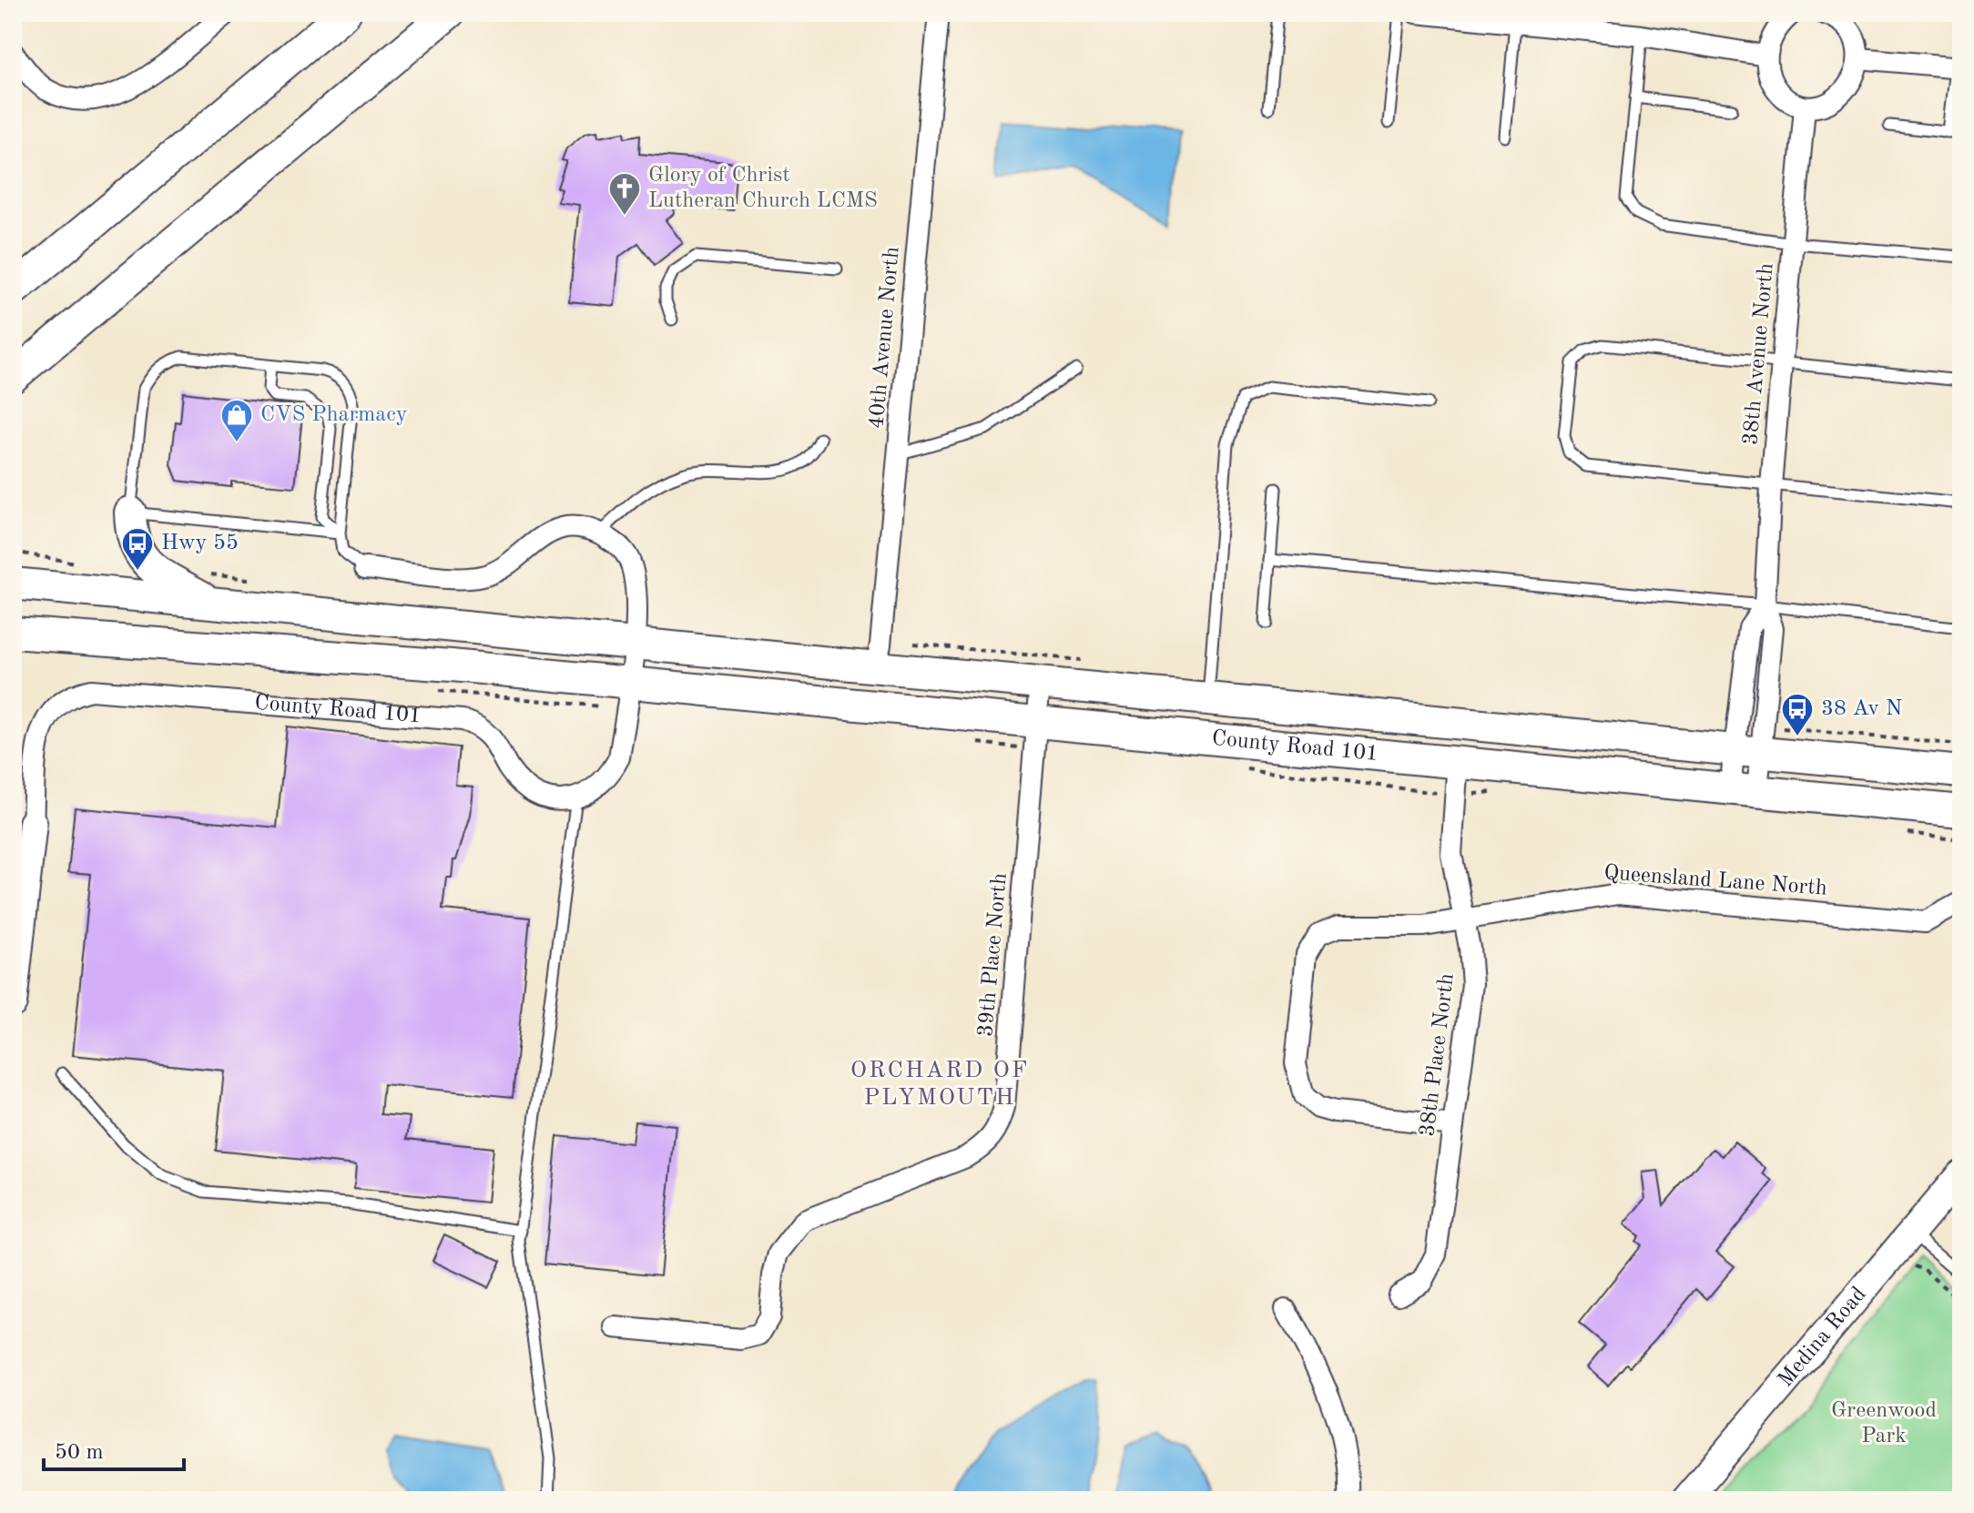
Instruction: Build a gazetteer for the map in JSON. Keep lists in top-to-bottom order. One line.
{"streets":{"main road":["County Road 101"],"street":["40th Avenue North","38th Avenue North","Queensland Lane North","39th Place North","38th Place North","Medina Road"]},"crossings":[["40th Avenue North","County Road 101"],["38th Avenue North","County Road 101"],["County Road 101","39th Place North"],["County Road 101","38th Place North"],["Queensland Lane North","38th Place North"]],"districts":["ORCHARD OF PLYMOUTH"],"parks":["Greenwood Park"],"places":{"church":["Glory of Christ Lutheran Church LCMS"],"shop":["CVS Pharmacy"],"bus stop":["Hwy 55","38 Av N"]},"scale_bar":"50 m"}
